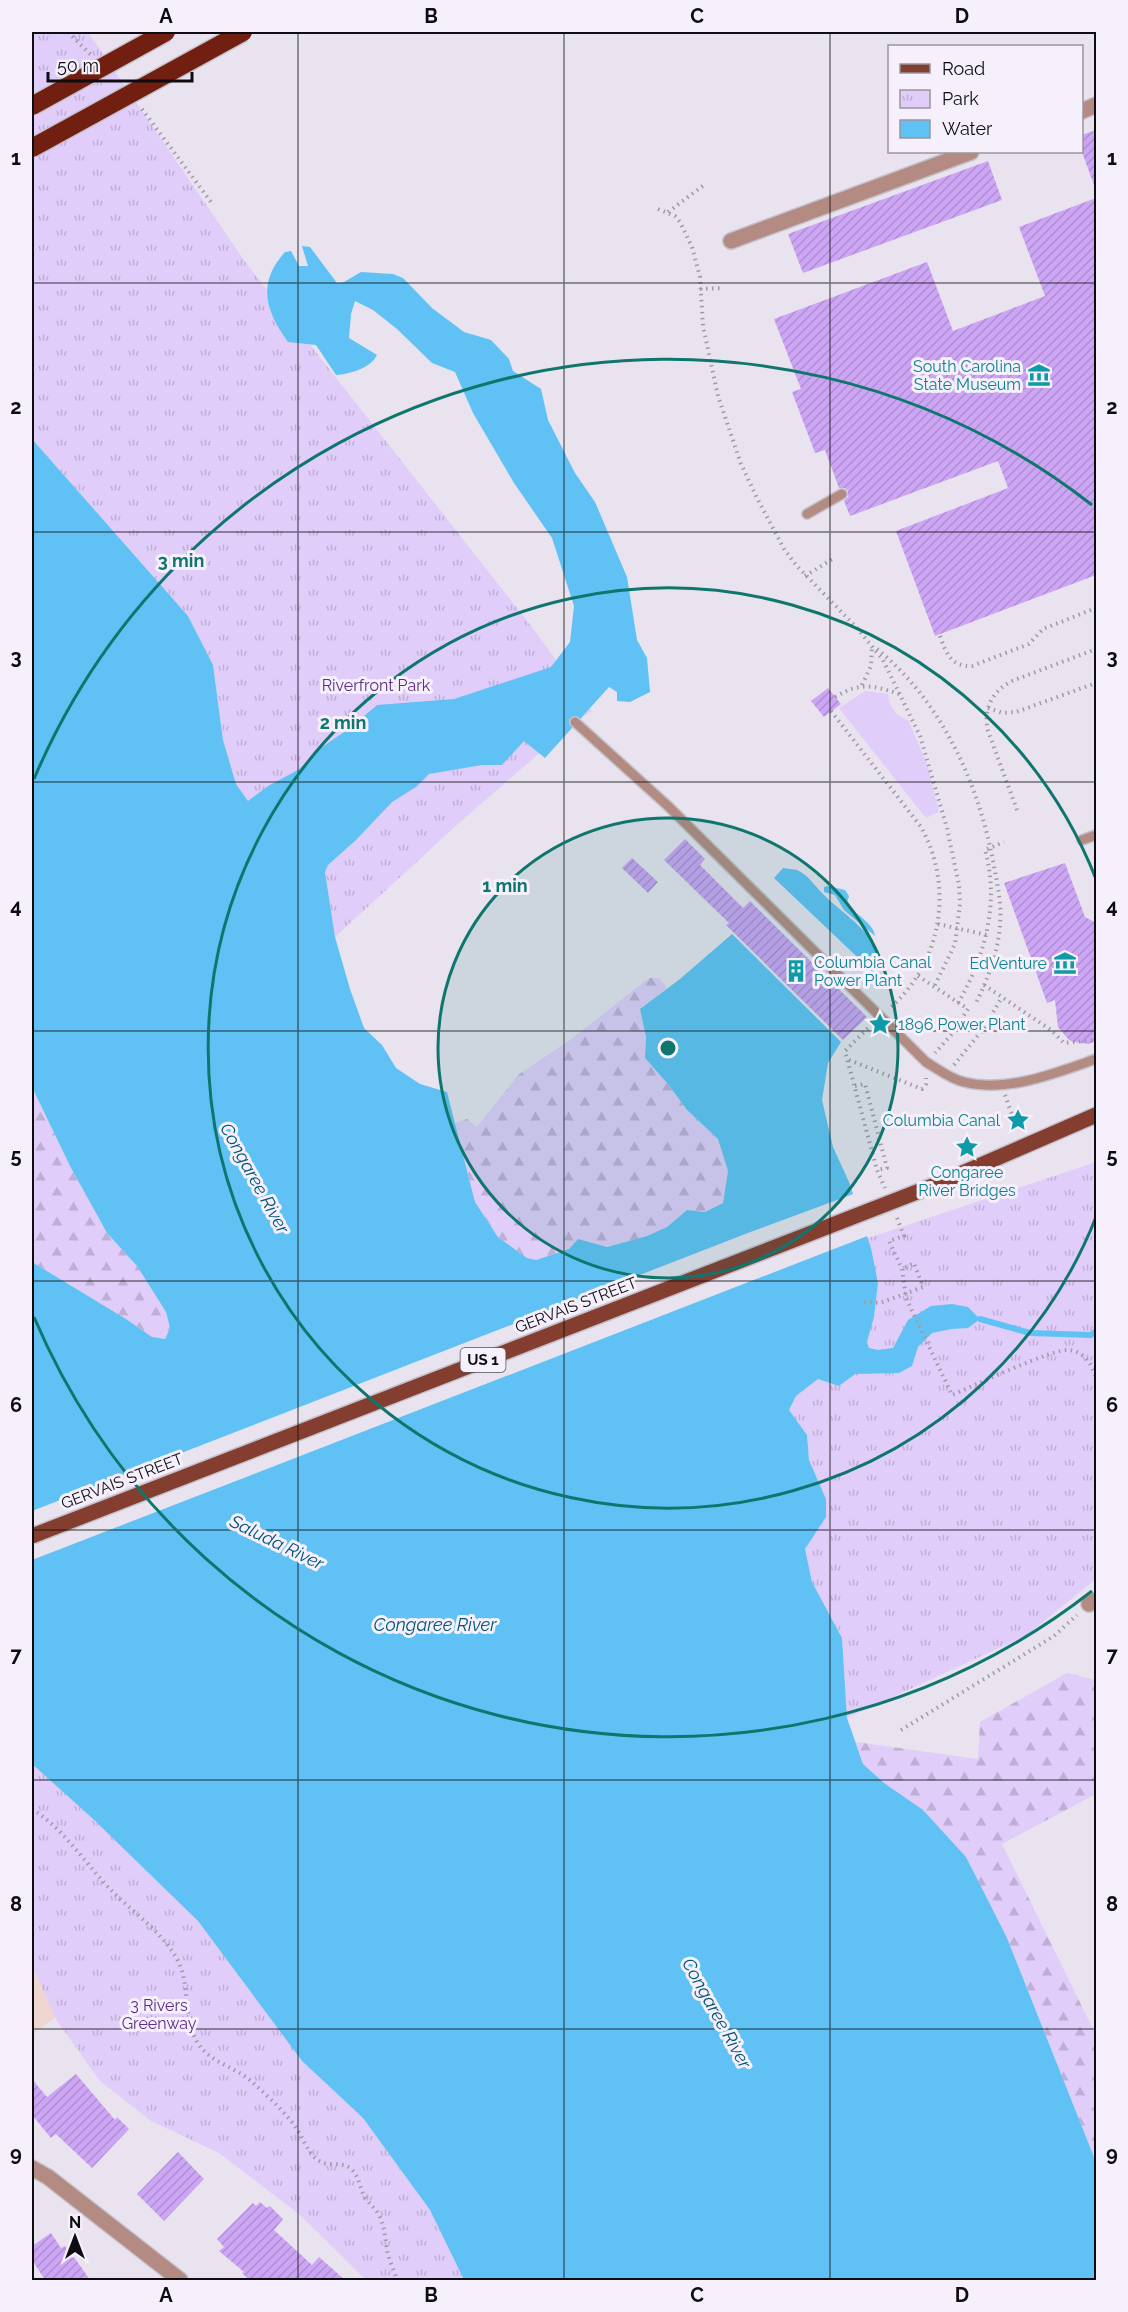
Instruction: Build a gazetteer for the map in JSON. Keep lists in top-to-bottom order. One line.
{"streets":{"main road":["GERVAIS STREET","US 1"]},"water":["Congaree River","Saluda River"],"parks":["Riverfront Park","3 Rivers Greenway"],"places":{"museum":["South Carolina State Museum","EdVenture"],"building":["Columbia Canal Power Plant"],"place":["1896 Power Plant","Columbia Canal","Congaree River Bridges"]},"legend":["Road","Park","Water"],"scale_bar":"50 m","north":"top","grid":{"columns":["A","B","C","D"],"rows":["1","2","3","4","5","6","7","8","9"]},"rings":["3 min","2 min","1 min"]}
